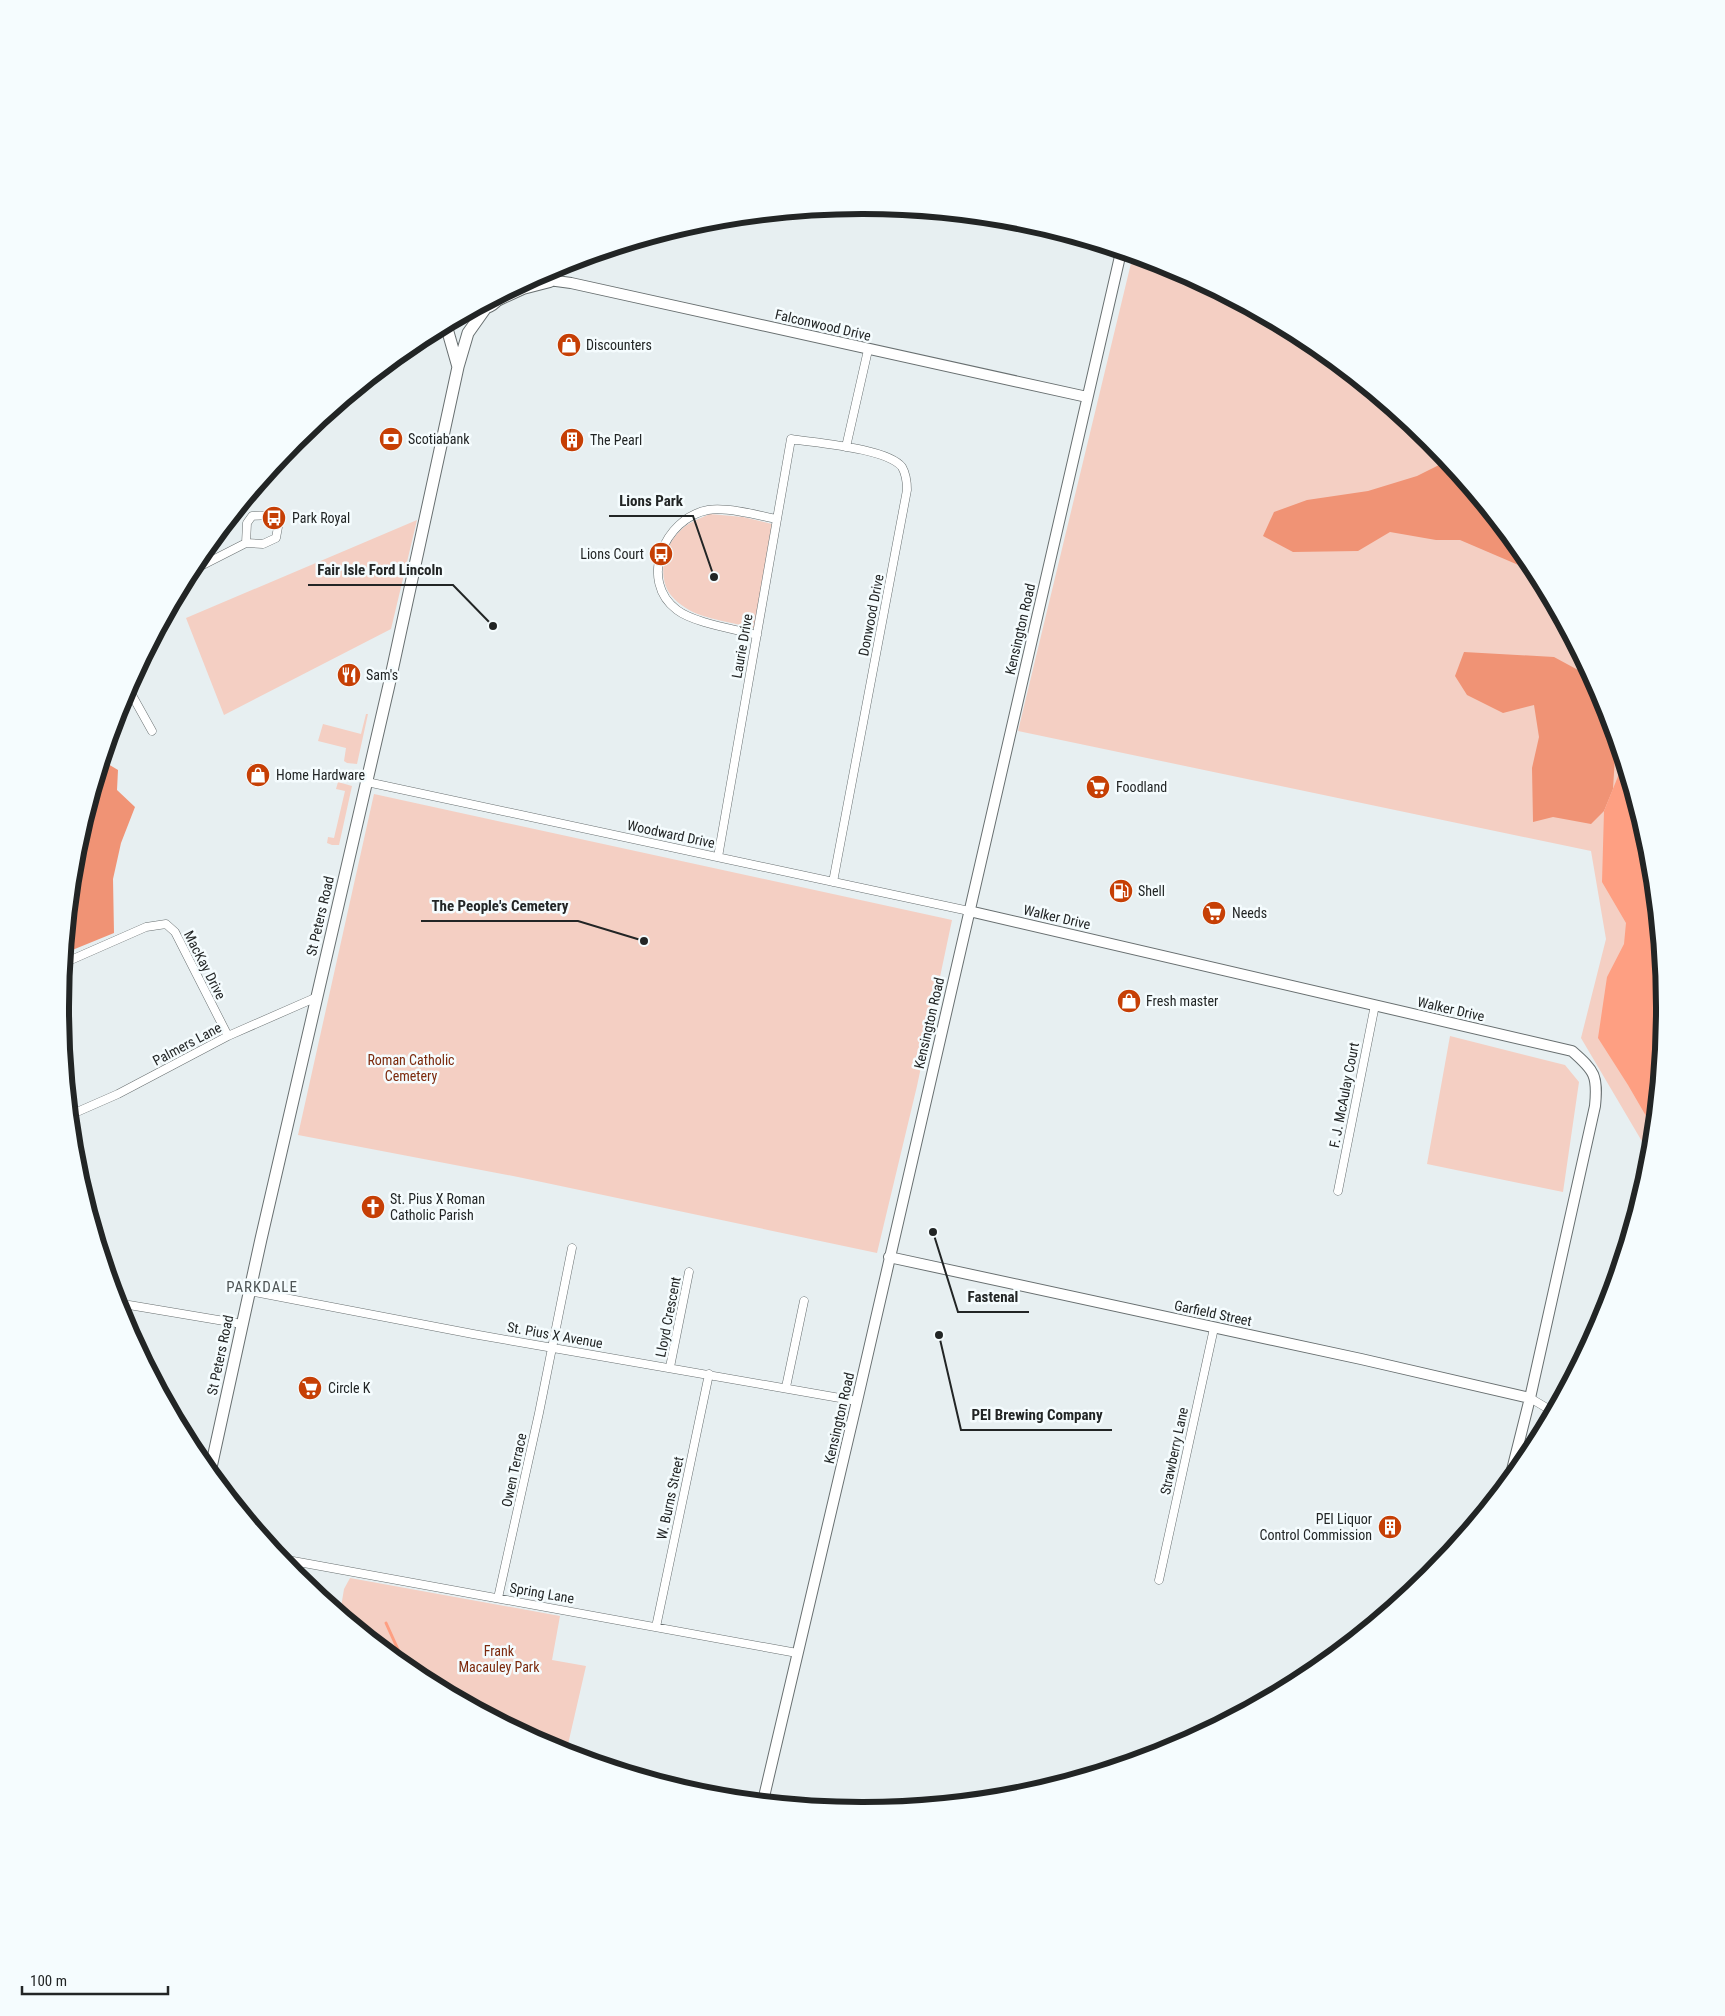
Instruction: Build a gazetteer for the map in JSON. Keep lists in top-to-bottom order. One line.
{"streets":{"main road":["St Peters Road"],"street":["Falconwood Drive","Donwood Drive","Kensington Road","Laurie Drive","Woodward Drive","Walker Drive","MacKay Drive","Palmers Lane","F. J. McAulay Court","Garfield Street","Lloyd Crescent","St. Pius X Avenue","Strawberry Lane","Owen Terrace","W. Burns Street","Spring Lane"]},"crossings":[["Falconwood Drive","Kensington Road"],["Donwood Drive","Laurie Drive"],["Donwood Drive","Woodward Drive"],["Kensington Road","Woodward Drive"],["Kensington Road","Walker Drive"],["Kensington Road","Garfield Street"],["Kensington Road","St. Pius X Avenue"],["Kensington Road","Spring Lane"],["Laurie Drive","Woodward Drive"],["Woodward Drive","St Peters Road"],["Woodward Drive","Walker Drive"],["St Peters Road","Palmers Lane"],["St Peters Road","St. Pius X Avenue"],["Walker Drive","F. J. McAulay Court"],["Walker Drive","Garfield Street"],["MacKay Drive","Palmers Lane"],["Garfield Street","Strawberry Lane"],["Lloyd Crescent","St. Pius X Avenue"],["St. Pius X Avenue","Owen Terrace"],["St. Pius X Avenue","W. Burns Street"],["Owen Terrace","Spring Lane"],["W. Burns Street","Spring Lane"]],"districts":["PARKDALE"],"parks":["Roman Catholic Cemetery","Frank Macauley Park"],"places":{"shop":["Discounters","Home Hardware","Fresh master"],"bank":["Scotiabank"],"building":["The Pearl","PEI Liquor Control Commission"],"bus stop":["Park Royal","Lions Court"],"other":["Lions Park","Fair Isle Ford Lincoln","The People's Cemetery","Fastenal","PEI Brewing Company"],"restaurant":["Sam's"],"supermarket":["Foodland","Needs","Circle K"],"fuel station":["Shell"],"church":["St. Pius X Roman Catholic Parish"]},"scale_bar":"100 m"}
